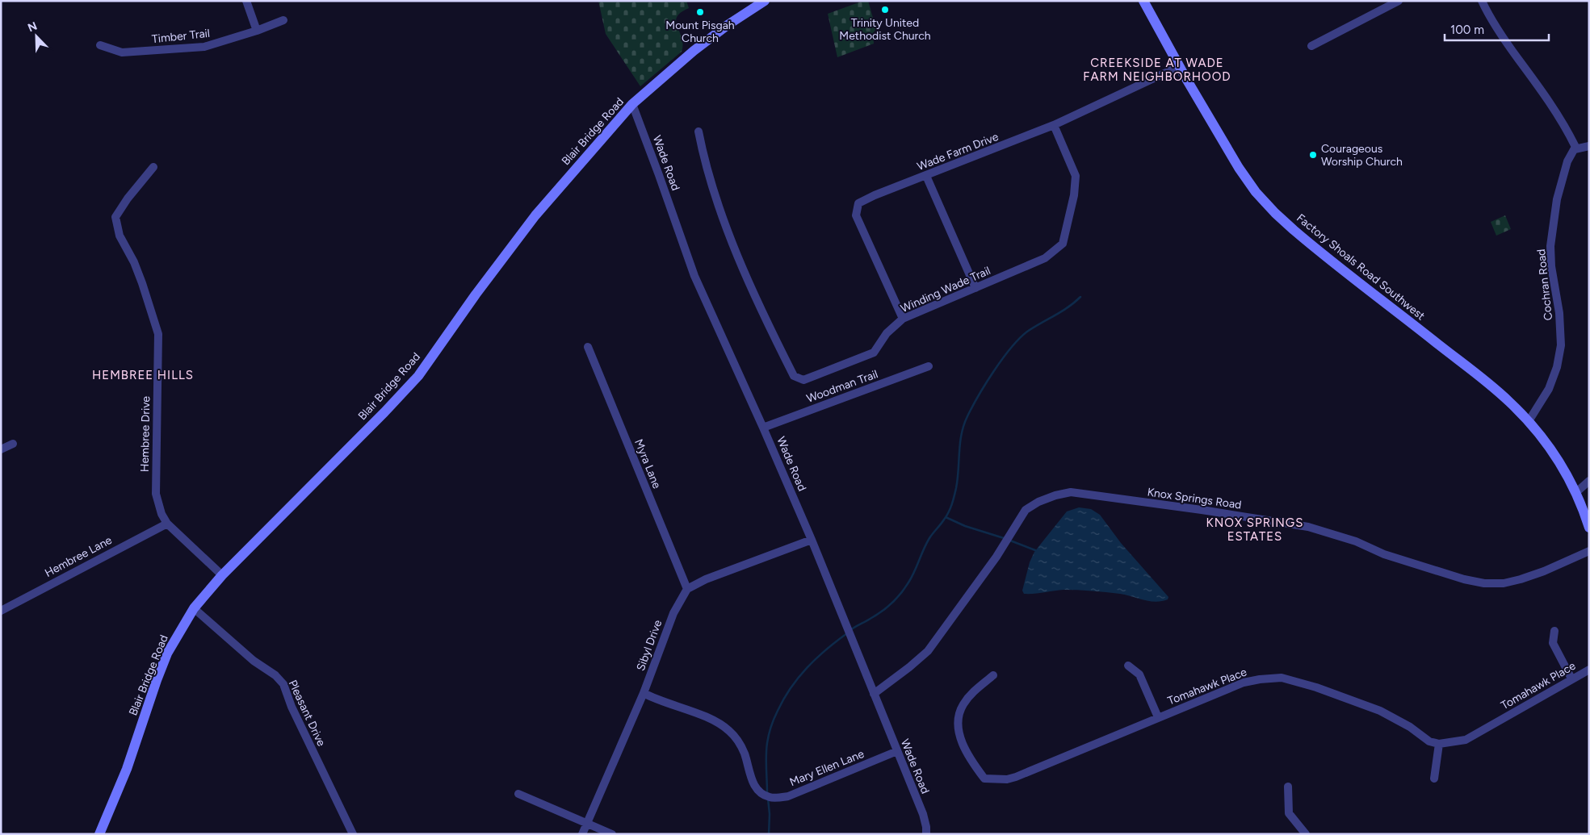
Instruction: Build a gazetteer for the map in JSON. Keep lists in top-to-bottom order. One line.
{"streets":{"street":["Timber Trail","Blair Bridge Road","Wade Farm Drive","Wade Road","Factory Shoals Road Southwest","Cochran Road","Winding Wade Trail","Woodman Trail","Hembree Drive","Myra Lane","Knox Springs Road","Hembree Lane","Sibyl Drive","Tomahawk Place","Pleasant Drive","Mary Ellen Lane"]},"crossings":[["Blair Bridge Road","Wade Road"],["Blair Bridge Road","Hembree Drive"],["Blair Bridge Road","Pleasant Drive"],["Wade Farm Drive","Factory Shoals Road Southwest"],["Wade Farm Drive","Winding Wade Trail"],["Wade Road","Woodman Trail"],["Wade Road","Knox Springs Road"],["Wade Road","Mary Ellen Lane"],["Factory Shoals Road Southwest","Cochran Road"],["Hembree Drive","Hembree Lane"],["Myra Lane","Sibyl Drive"],["Sibyl Drive","Mary Ellen Lane"]],"districts":["CREEKSIDE AT WADE FARM NEIGHBORHOOD","HEMBREE HILLS","KNOX SPRINGS ESTATES"],"places":["Trinity United Methodist Church","Mount Pisgah Church","Courageous Worship Church"],"scale_bar":"100 m","north":"top left"}
